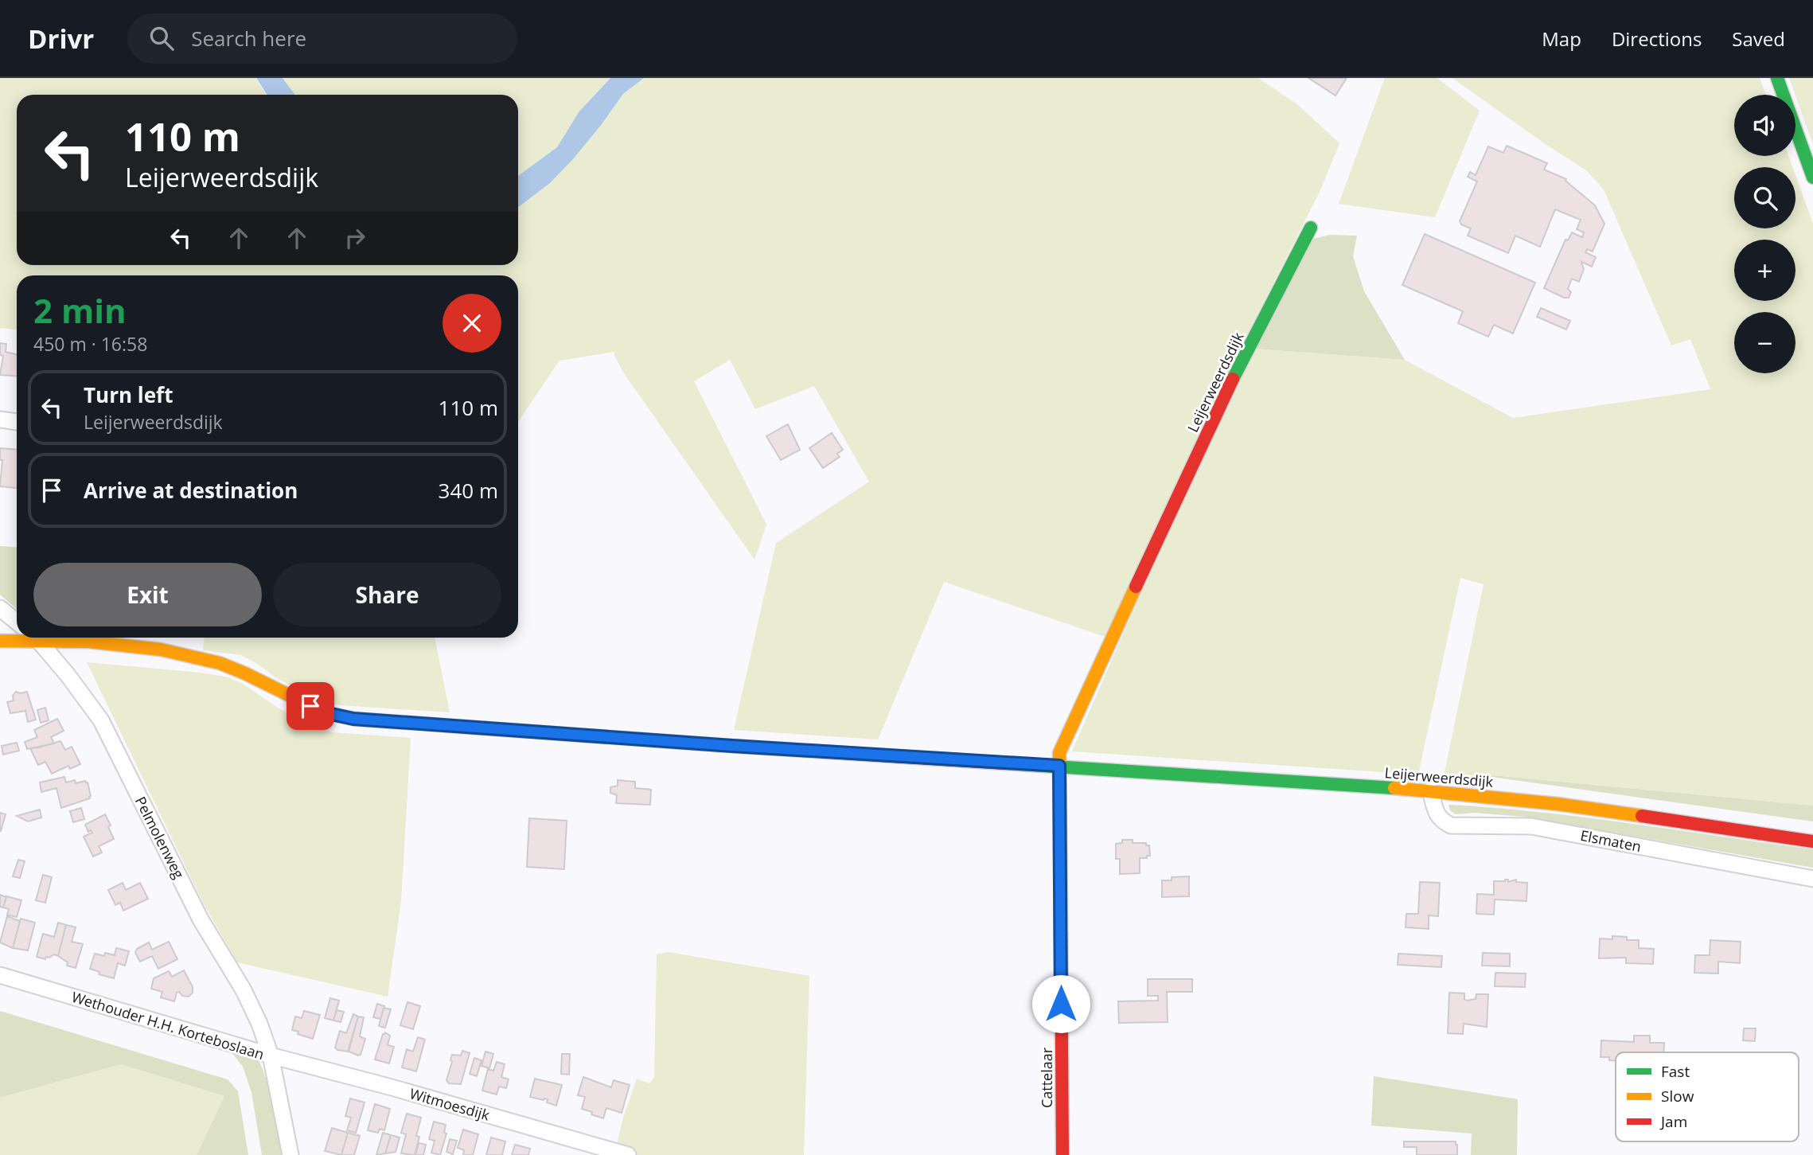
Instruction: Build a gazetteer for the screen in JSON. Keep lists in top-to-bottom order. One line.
{"streets":{"street":["Leijerweerdsdijk","Pelmolenweg","Elsmaten","Wethouder H.H. Korteboslaan","Cattelaar","Witmoesdijk"]},"crossings":[["Leijerweerdsdijk","Elsmaten"],["Leijerweerdsdijk","Cattelaar"],["Pelmolenweg","Wethouder H.H. Korteboslaan"],["Pelmolenweg","Witmoesdijk"],["Wethouder H.H. Korteboslaan","Witmoesdijk"]],"legend":["Fast","Slow","Jam"],"page":{"header":"Drivr","search":"Search here","nav":["Map","Directions","Saved"],"map_buttons":["+","−"],"turn":["110 m","Leijerweerdsdijk"],"heading":["2 min","450 m · 16:58"],"list":[{"name":"Turn left","note":"Leijerweerdsdijk","value":"110 m"},{"name":"Arrive at destination","value":"340 m"}],"buttons":["Exit","Share"]}}
